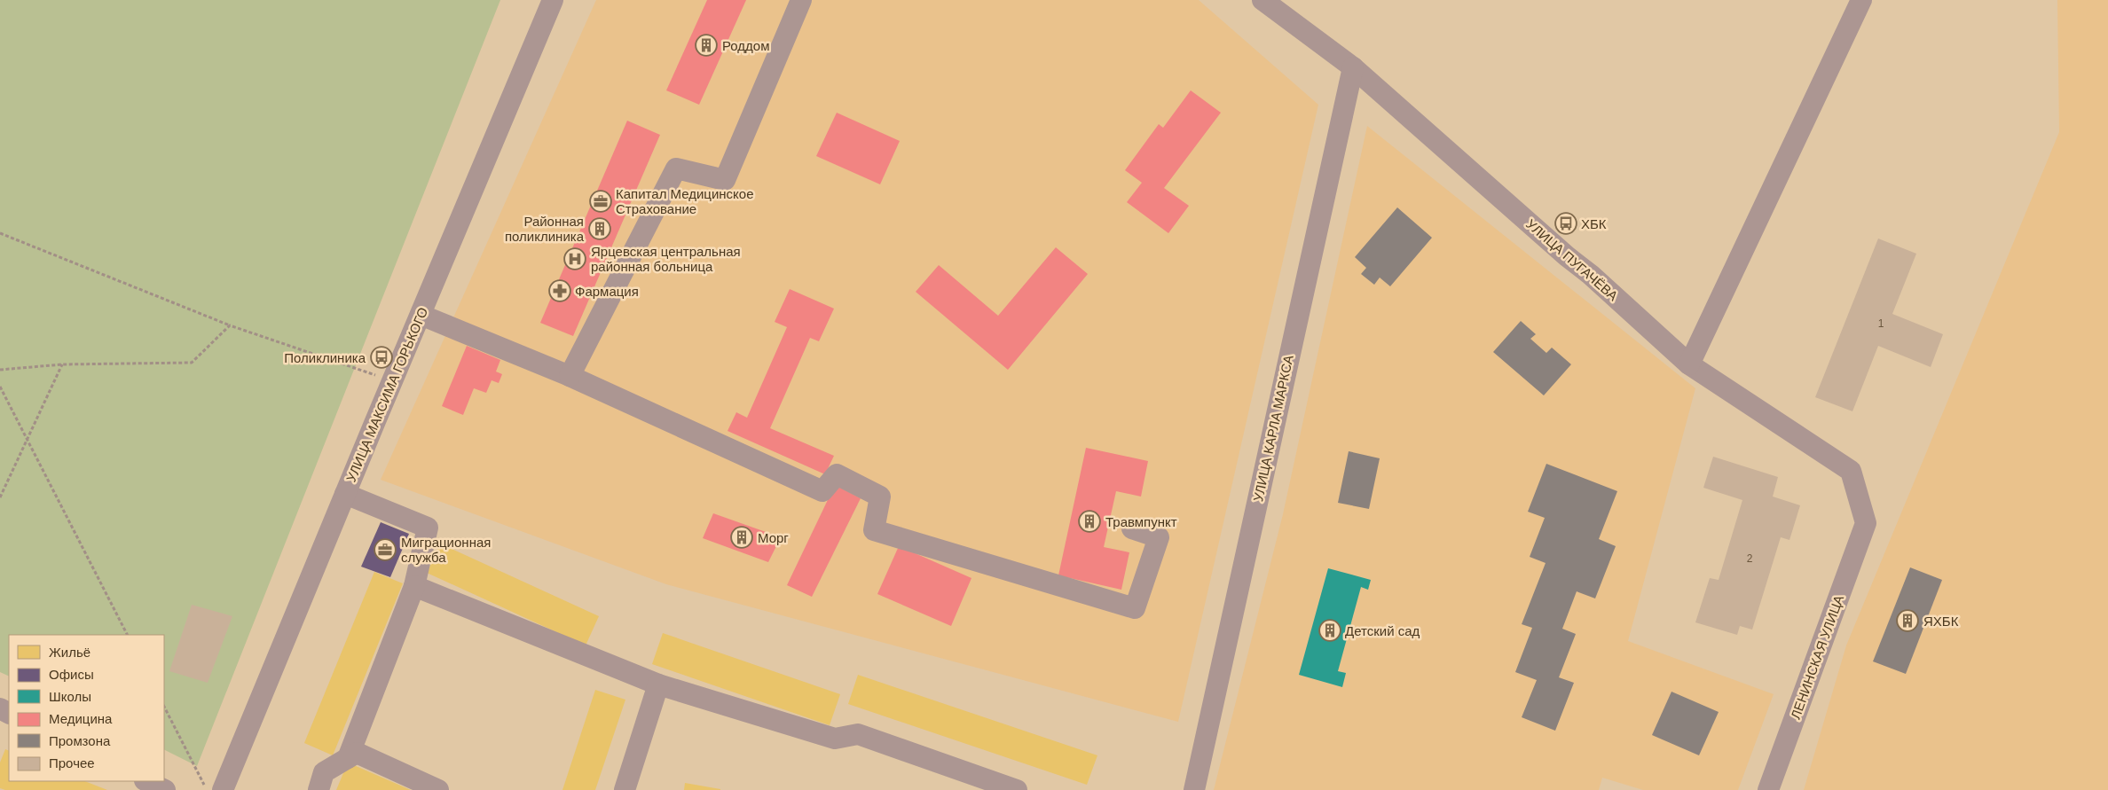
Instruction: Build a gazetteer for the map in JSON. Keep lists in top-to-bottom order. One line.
{"streets":{"street":["УЛИЦА ПУГАЧЁВА","УЛИЦА МАКСИМА ГОРЬКОГО","УЛИЦА КАРЛА МАРКСА","ЛЕНИНСКАЯ УЛИЦА"]},"crossings":[["УЛИЦА ПУГАЧЁВА","УЛИЦА КАРЛА МАРКСА"],["УЛИЦА ПУГАЧЁВА","ЛЕНИНСКАЯ УЛИЦА"]],"places":{"building":["Роддом","Районная поликлиника","Травмпункт","Морг","ЯХБК","Детский сад"],"office":["Капитал Медицинское Страхование","Миграционная служба"],"bus stop":["ХБК","Поликлиника"],"hospital":["Ярцевская центральная районная больница"],"pharmacy":["Фармация"]},"house_numbers":["1","2"],"legend":["Жильё","Офисы","Школы","Медицина","Промзона","Прочее"]}
